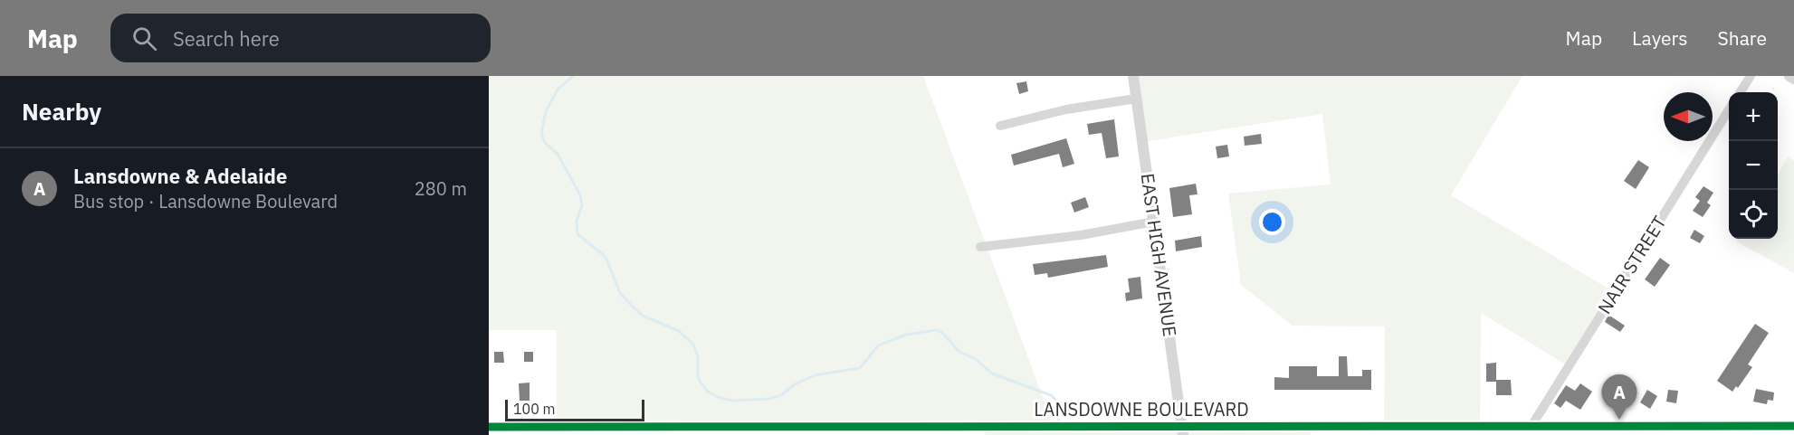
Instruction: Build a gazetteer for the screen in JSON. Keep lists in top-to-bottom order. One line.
{"streets":{"street":["EAST HIGH AVENUE","NAIR STREET","LANSDOWNE BOULEVARD"]},"crossings":[["EAST HIGH AVENUE","LANSDOWNE BOULEVARD"],["NAIR STREET","LANSDOWNE BOULEVARD"]],"scale_bar":"100 m","north":"left","page":{"header":"Map","search":"Search here","nav":["Map","Layers","Share"],"heading":"Nearby","map_buttons":["+","−"],"list":[{"mark":"A","name":"Lansdowne & Adelaide","note":"Bus stop · Lansdowne Boulevard","value":"280 m"}],"pins":"A","scale":"100 m"}}
